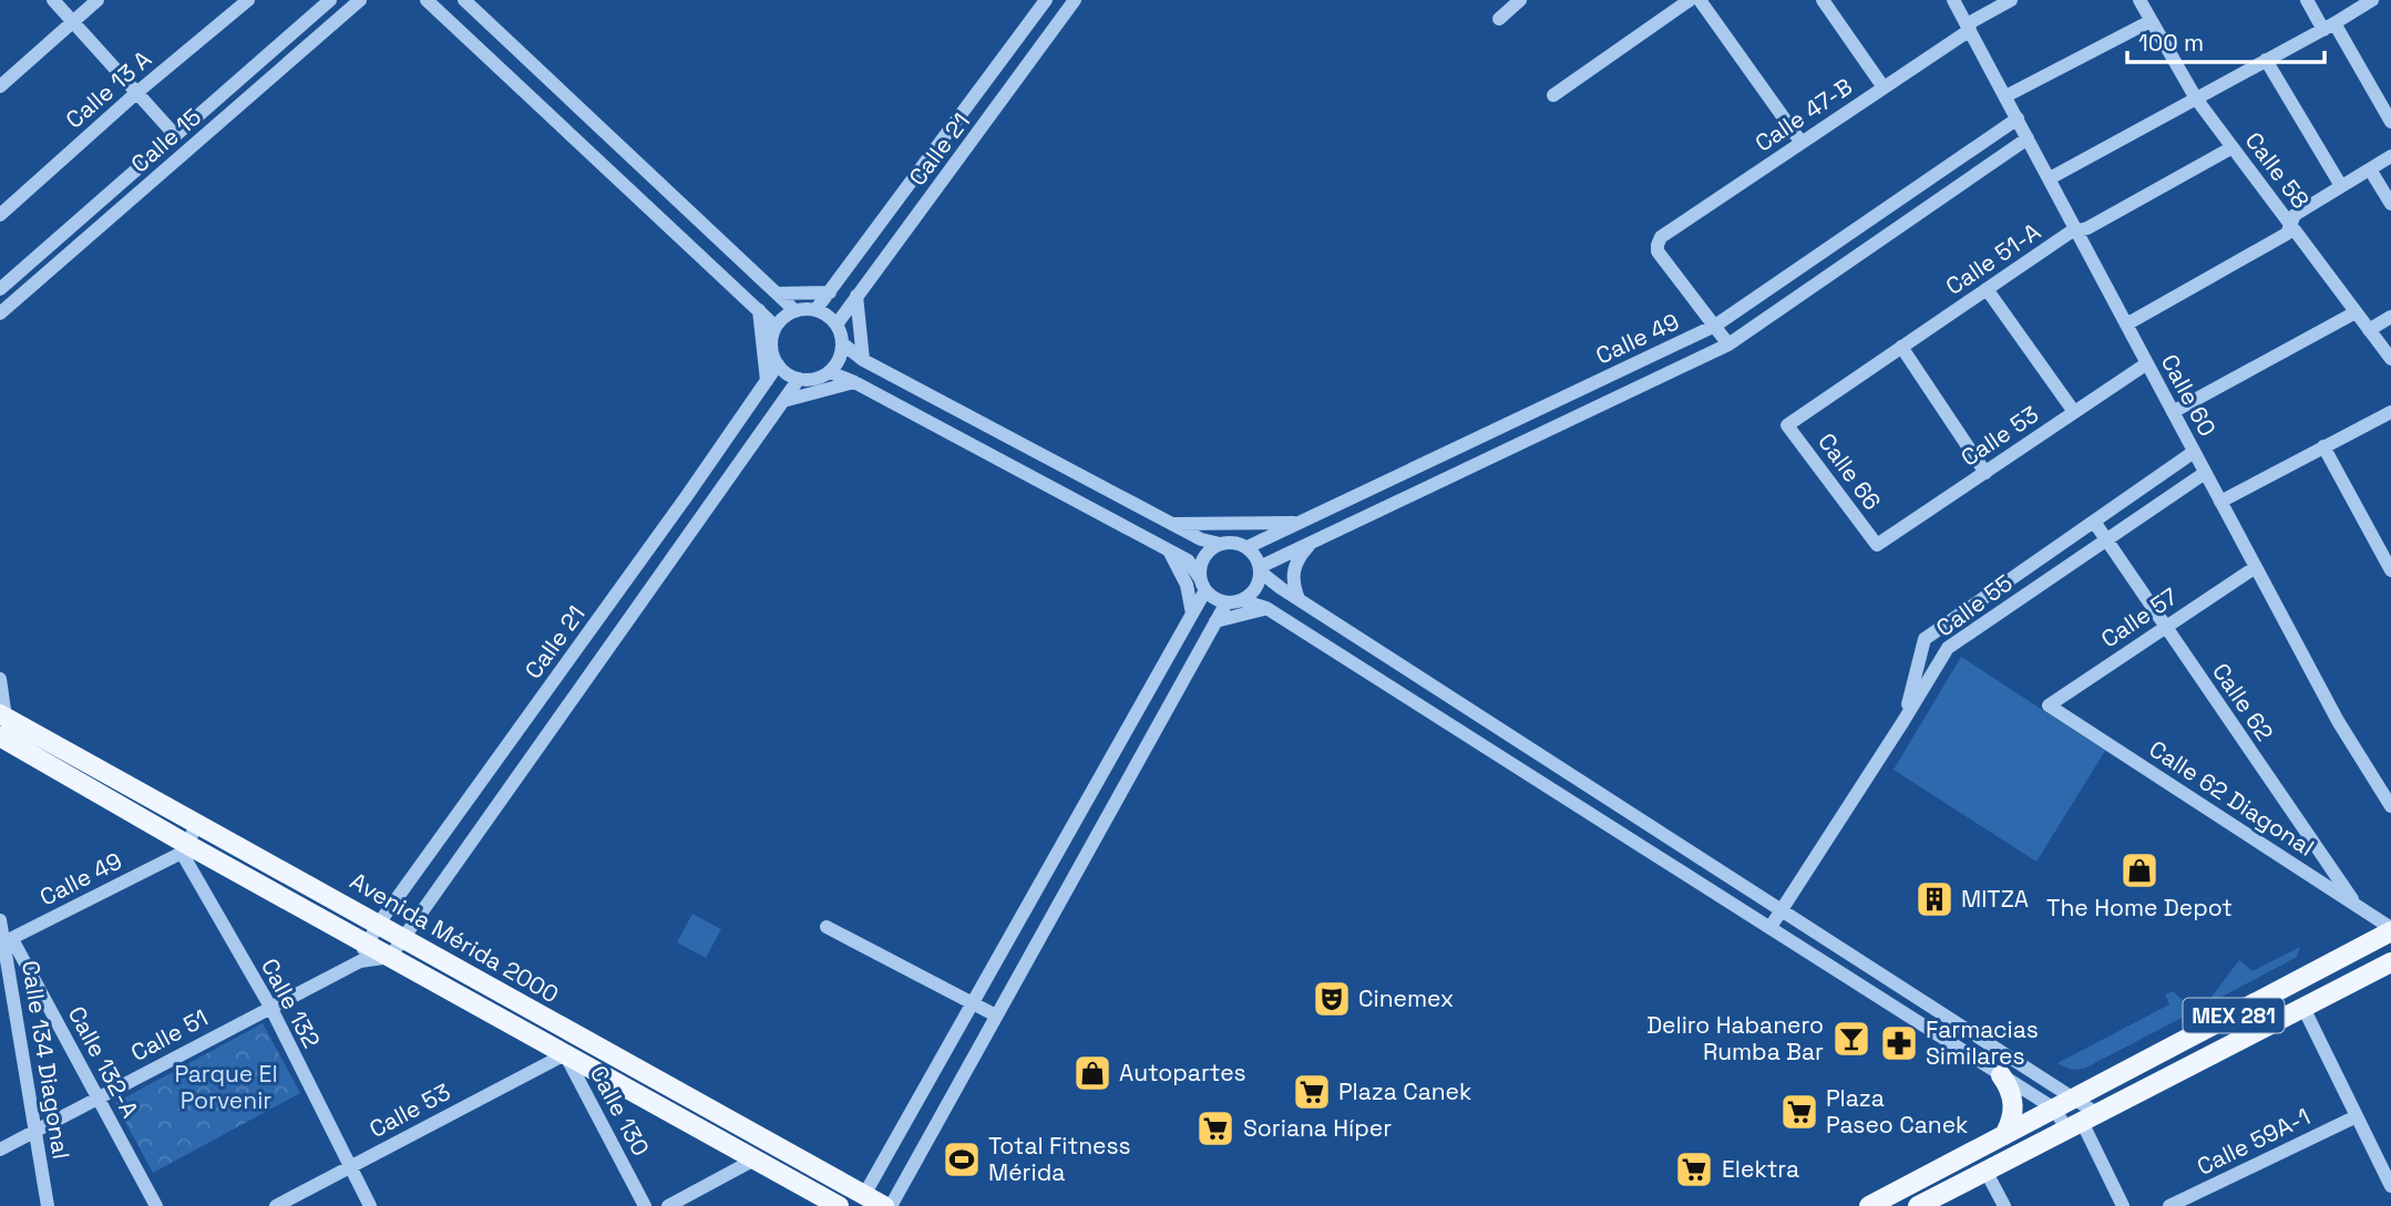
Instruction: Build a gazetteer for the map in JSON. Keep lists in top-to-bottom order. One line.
{"streets":{"main road":["Avenida Mérida 2000","MEX 281"],"street":["Calle 13 A","Calle 47-B","Calle 15","Calle 21","Calle 58","Calle 51-A","Calle 49","Calle 60","Calle 53","Calle 66","Calle 55","Calle 57","Calle 62","Calle 62 Diagonal","Calle 132","Calle 51","Calle 134 Diagonal","Calle 132-A","Calle 130","Calle 59A-1"]},"crossings":[["Calle 47-B","Calle 49"],["Calle 47-B","Calle 60"],["Calle 21","Avenida Mérida 2000"],["Calle 21","Calle 51"],["Calle 58","Calle 51-A"],["Calle 51-A","Calle 60"],["Calle 51-A","Calle 66"],["Calle 49","Calle 60"],["Calle 49","Avenida Mérida 2000"],["Calle 49","Calle 132"],["Calle 49","Calle 134 Diagonal"],["Calle 49","Calle 132-A"],["Calle 60","Calle 53"],["Calle 60","Calle 55"],["Calle 60","Calle 57"],["Calle 53","Calle 66"],["Calle 53","Avenida Mérida 2000"],["Calle 53","Calle 132"],["Calle 53","Calle 130"],["Calle 55","Calle 62"],["Calle 57","Calle 62"],["Calle 57","Calle 62 Diagonal"],["Calle 62","Calle 62 Diagonal"],["Calle 62 Diagonal","MEX 281"],["Avenida Mérida 2000","Calle 132"],["Avenida Mérida 2000","Calle 51"],["Avenida Mérida 2000","Calle 130"],["Calle 132","Calle 51"],["Calle 51","Calle 134 Diagonal"],["Calle 51","Calle 132-A"],["Calle 134 Diagonal","Calle 132-A"]],"parks":["Parque El Porvenir"],"places":{"shop":["The Home Depot","Autopartes"],"building":["MITZA"],"theatre":["Cinemex"],"bar":["Deliro Habanero Rumba Bar"],"pharmacy":["Farmacias Similares"],"supermarket":["Plaza Canek","Plaza Paseo Canek","Soriana Híper","Elektra"],"sports":["Total Fitness Mérida"]},"scale_bar":"100 m"}
